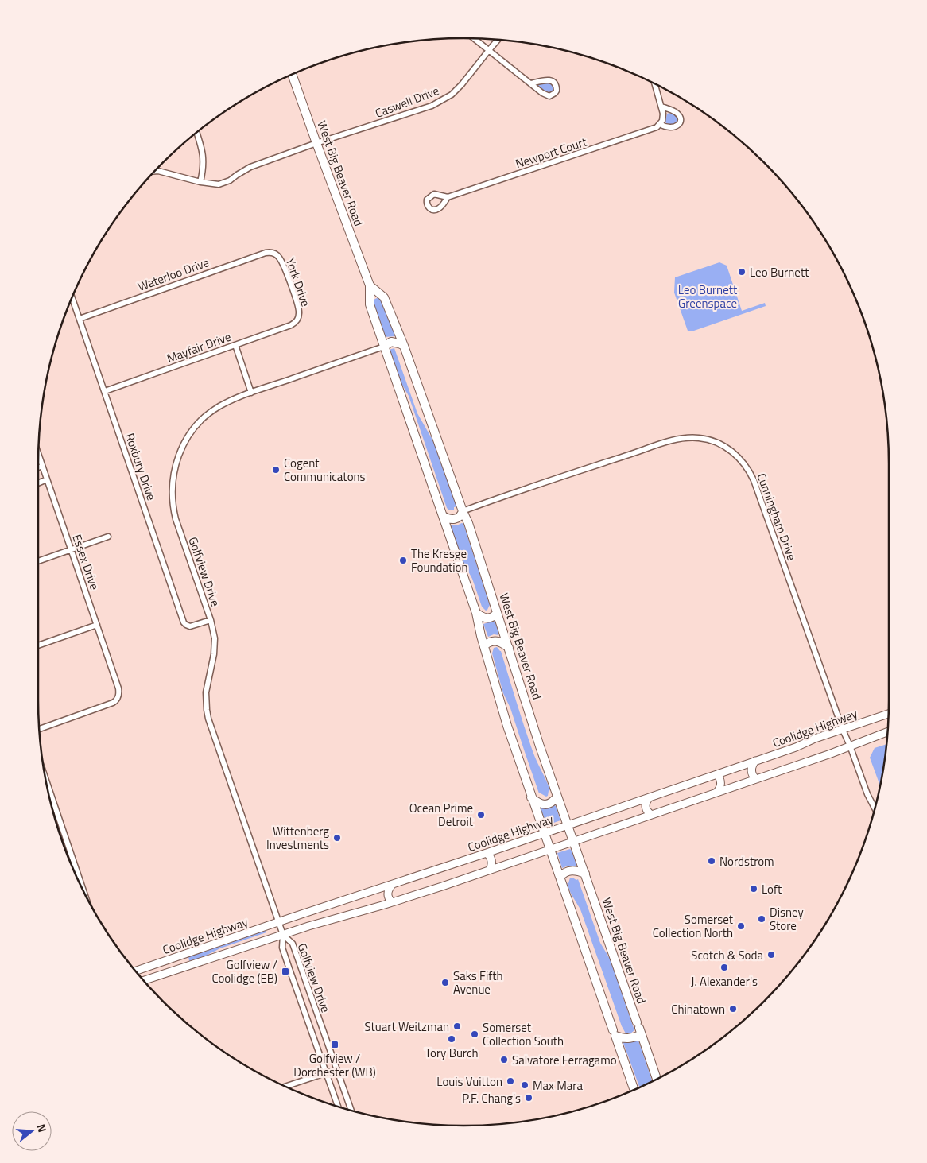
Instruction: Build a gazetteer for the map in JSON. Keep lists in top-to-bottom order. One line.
{"streets":{"main road":["West Big Beaver Road","Coolidge Highway"],"street":["Caswell Drive","Newport Court","Waterloo Drive","York Drive","Mayfair Drive","Roxbury Drive","Cunningham Drive","Essex Drive","Golfview Drive"]},"crossings":[["Caswell Drive","West Big Beaver Road"],["West Big Beaver Road","Cunningham Drive"],["West Big Beaver Road","Golfview Drive"],["West Big Beaver Road","Coolidge Highway"],["Waterloo Drive","York Drive"],["Waterloo Drive","Roxbury Drive"],["York Drive","Mayfair Drive"],["Mayfair Drive","Roxbury Drive"],["Roxbury Drive","Golfview Drive"],["Cunningham Drive","Coolidge Highway"],["Golfview Drive","Coolidge Highway"]],"parks":["Leo Burnett Greenspace"],"places":{"other":["Leo Burnett","Cogent Communicatons","The Kresge Foundation","Ocean Prime Detroit","Wittenberg Investments","Nordstrom","Loft","Disney Store","Somerset Collection North","Scotch & Soda","J. Alexander's","Saks Fifth Avenue","Chinatown","Stuart Weitzman","Somerset Collection South","Tory Burch","Salvatore Ferragamo","Louis Vuitton","Max Mara","P.F. Chang's"],"transit":["Golfview / Coolidge (EB)","Golfview / Dorchester (WB)"]},"north":"right"}
